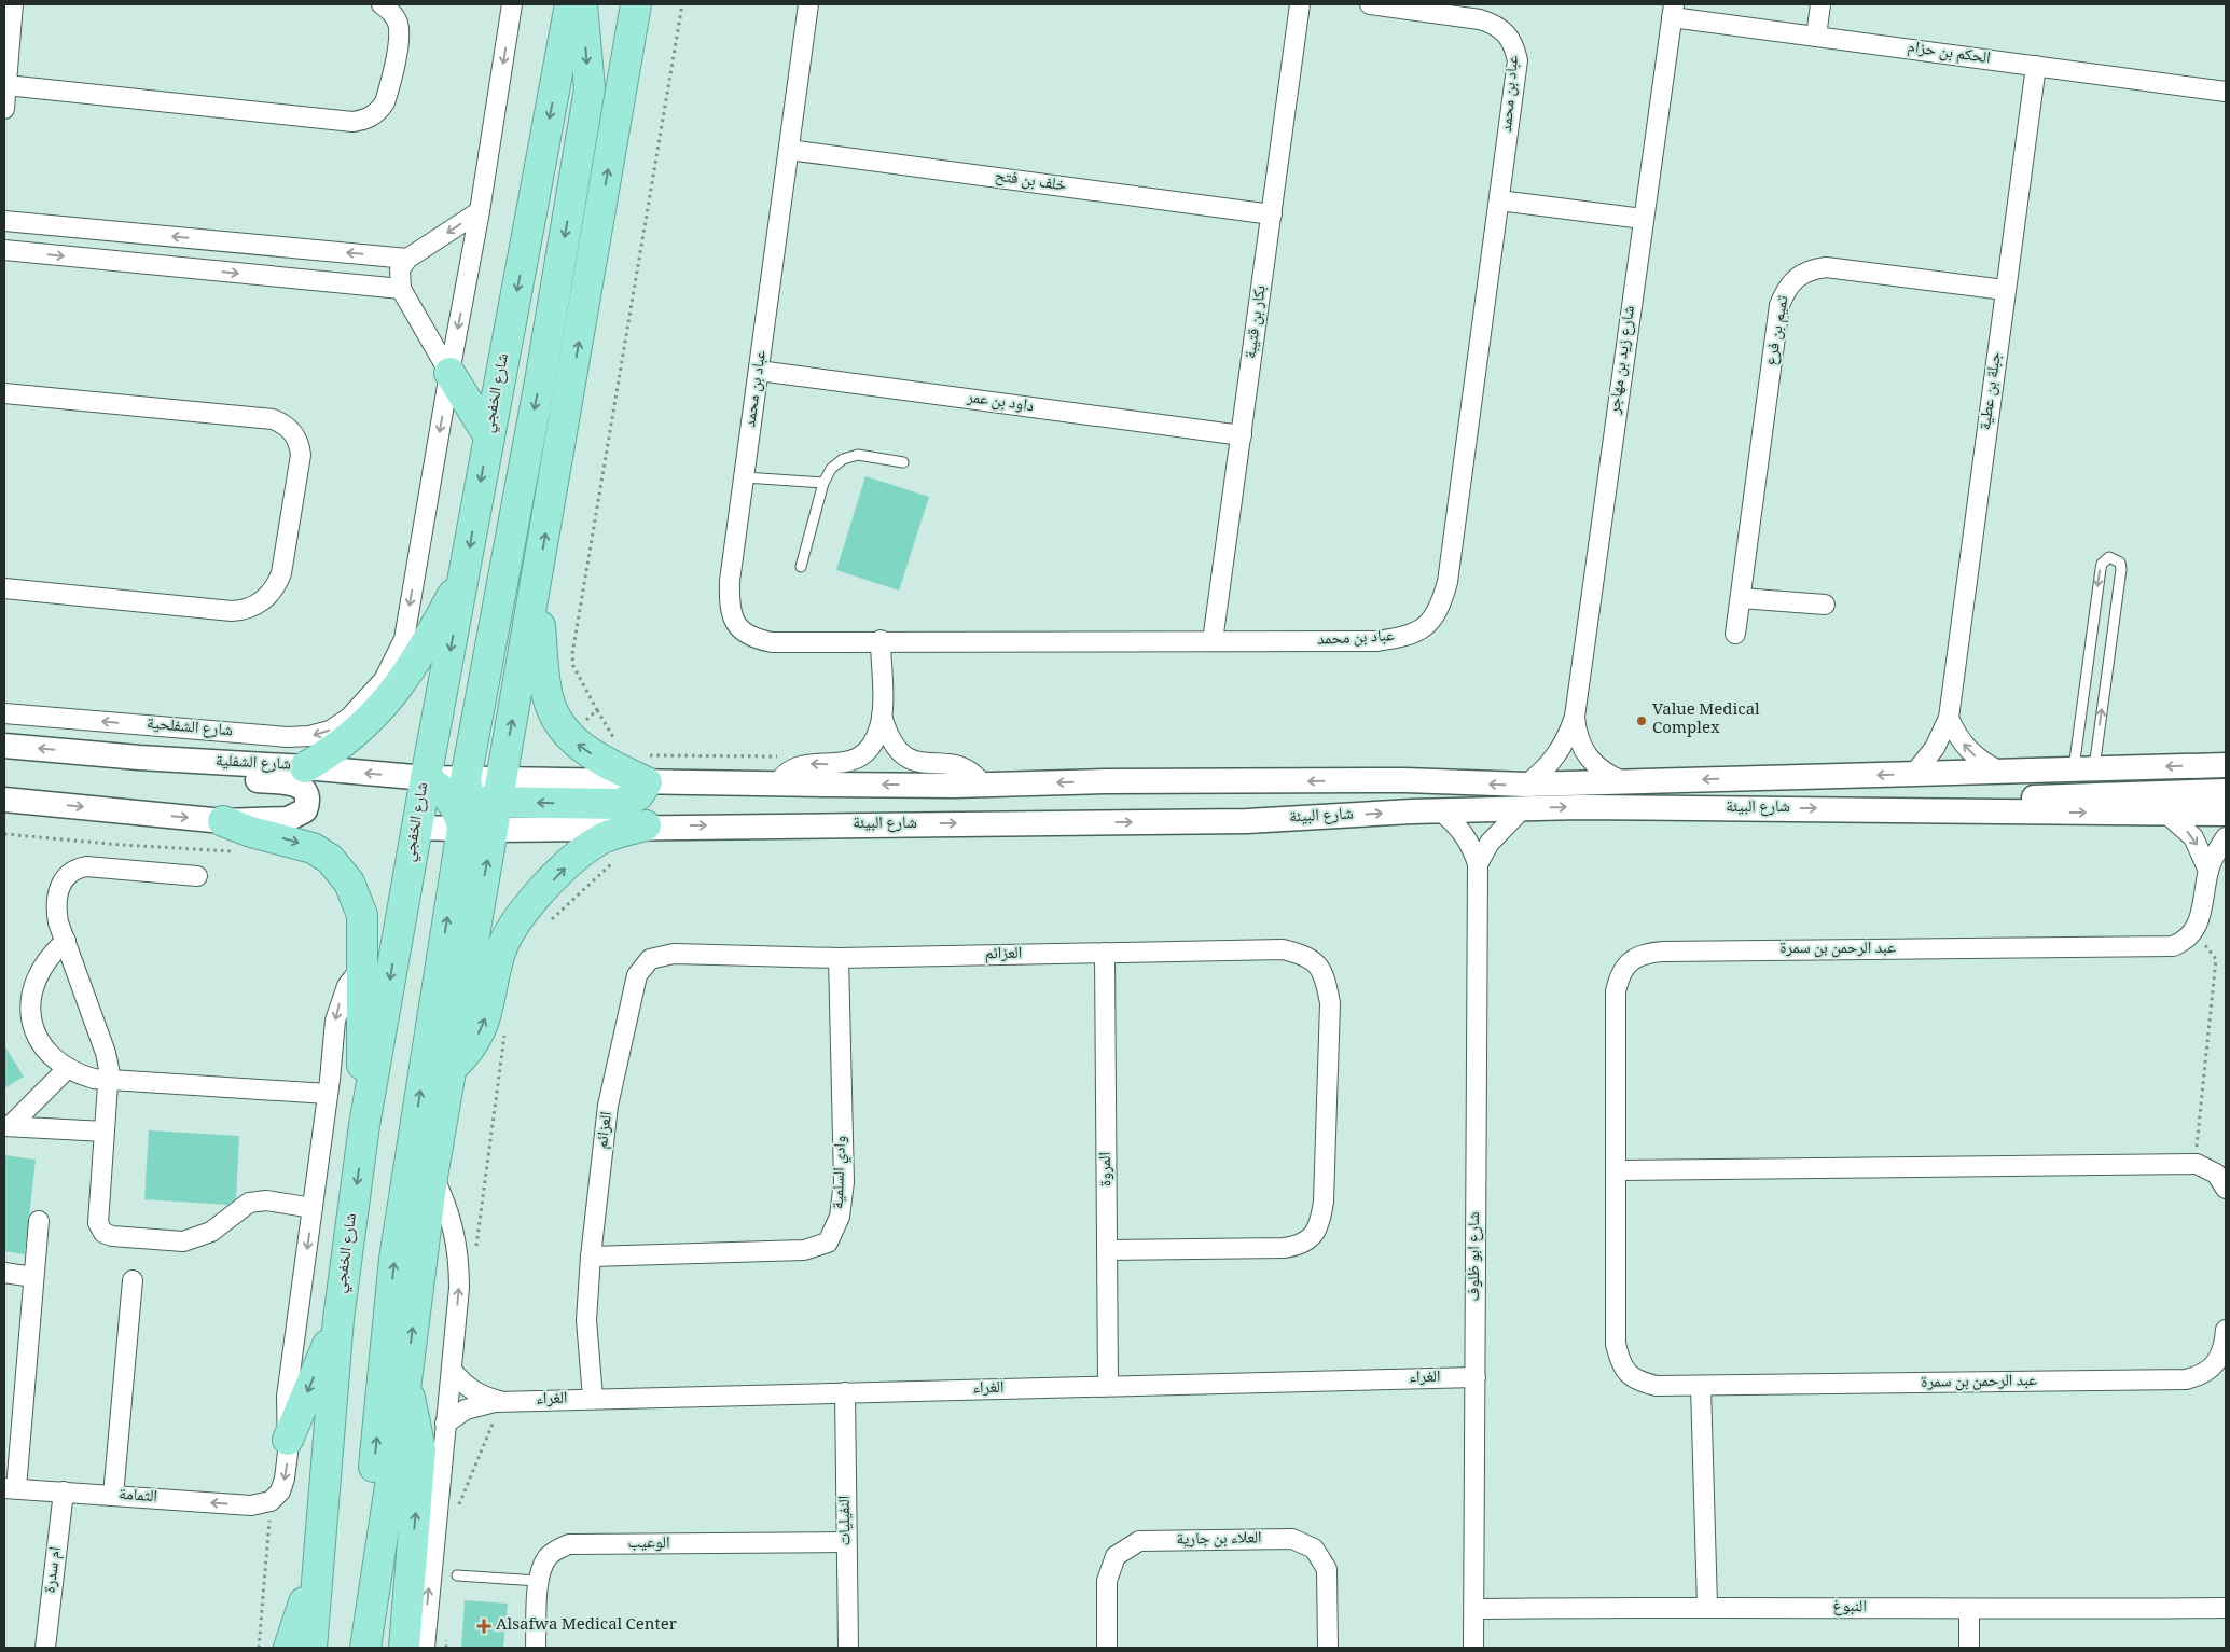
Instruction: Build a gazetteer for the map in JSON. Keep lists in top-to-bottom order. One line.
{"streets":{"highway":["شارع الخفجي"],"street":["الحكم بن حزام","عباد بن محمد","خلف بن فتح","بكار بن قتيبة","تميم بن فرع","شارع زيد بن مهاجر","جبلة بن عطية","داود بن عمر","شارع الشفلحية","شارع الشفلية","شارع البيئة","عبد الرحمن بن سمرة","العزائم","المروة","وادي السلمية","شارع ابو ظلوف","الغراء","الثمامة","النفيليات","العلاء بن جارية","الوعيب","ام سدرة","النبوغ"]},"crossings":[["الحكم بن حزام","شارع زيد بن مهاجر"],["الحكم بن حزام","جبلة بن عطية"],["عباد بن محمد","خلف بن فتح"],["عباد بن محمد","بكار بن قتيبة"],["عباد بن محمد","داود بن عمر"],["خلف بن فتح","بكار بن قتيبة"],["بكار بن قتيبة","داود بن عمر"],["تميم بن فرع","جبلة بن عطية"],["شارع زيد بن مهاجر","شارع البيئة"],["شارع زيد بن مهاجر","شارع ابو ظلوف"],["جبلة بن عطية","شارع البيئة"],["شارع الخفجي","شارع الشفلية"],["شارع البيئة","شارع ابو ظلوف"],["العزائم","المروة"],["العزائم","وادي السلمية"],["العزائم","الغراء"],["المروة","الغراء"],["شارع ابو ظلوف","الغراء"],["شارع ابو ظلوف","النبوغ"],["الغراء","النفيليات"],["الثمامة","ام سدرة"],["النفيليات","الوعيب"]],"one_way":["الثمامة"],"places":{"other":["Value Medical Complex"],"health":["Alsafwa Medical Center"]}}
